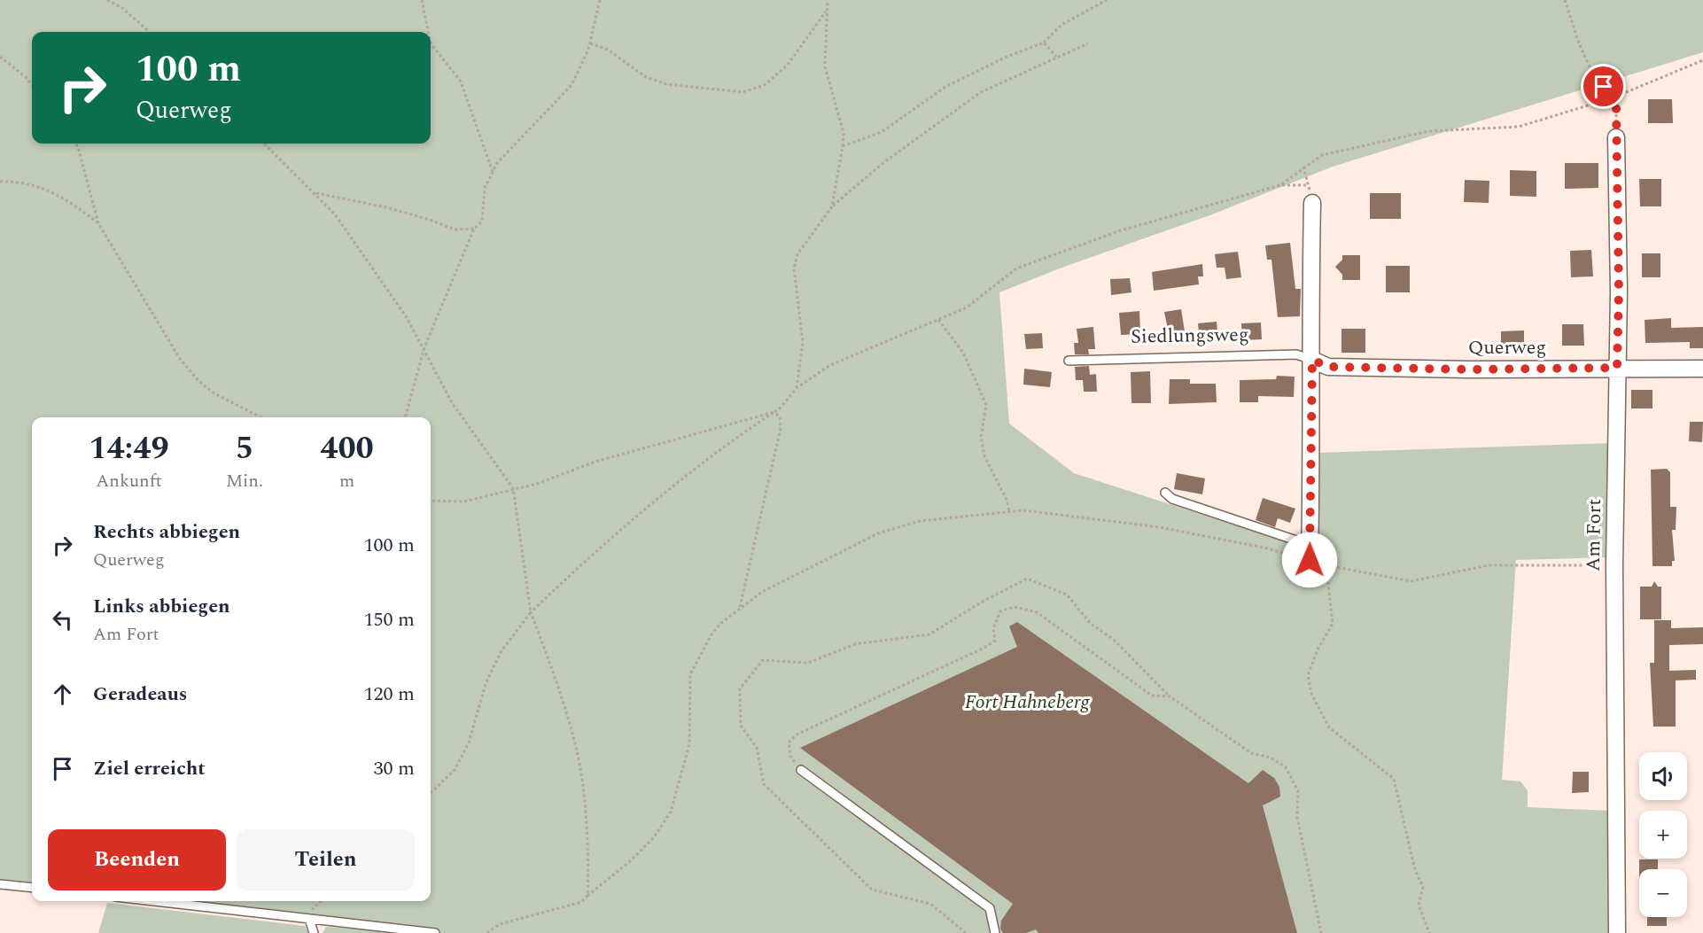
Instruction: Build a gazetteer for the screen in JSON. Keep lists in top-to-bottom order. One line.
{"streets":{"street":["Querweg","Am Fort"],"lane":["Siedlungsweg"]},"crossings":[["Siedlungsweg","Querweg"],["Querweg","Am Fort"]],"parks":["Fort Hahneberg"],"page":{"turn":["100 m","Querweg"],"eta":["14:49","Ankunft","5","Min.","400","m"],"list":[{"name":"Rechts abbiegen","note":"Querweg","value":"100 m"},{"name":"Links abbiegen","note":"Am Fort","value":"150 m"},{"name":"Geradeaus","value":"120 m"},{"name":"Ziel erreicht","value":"30 m"}],"map_buttons":["+","−"],"buttons":["Beenden","Teilen"]}}
